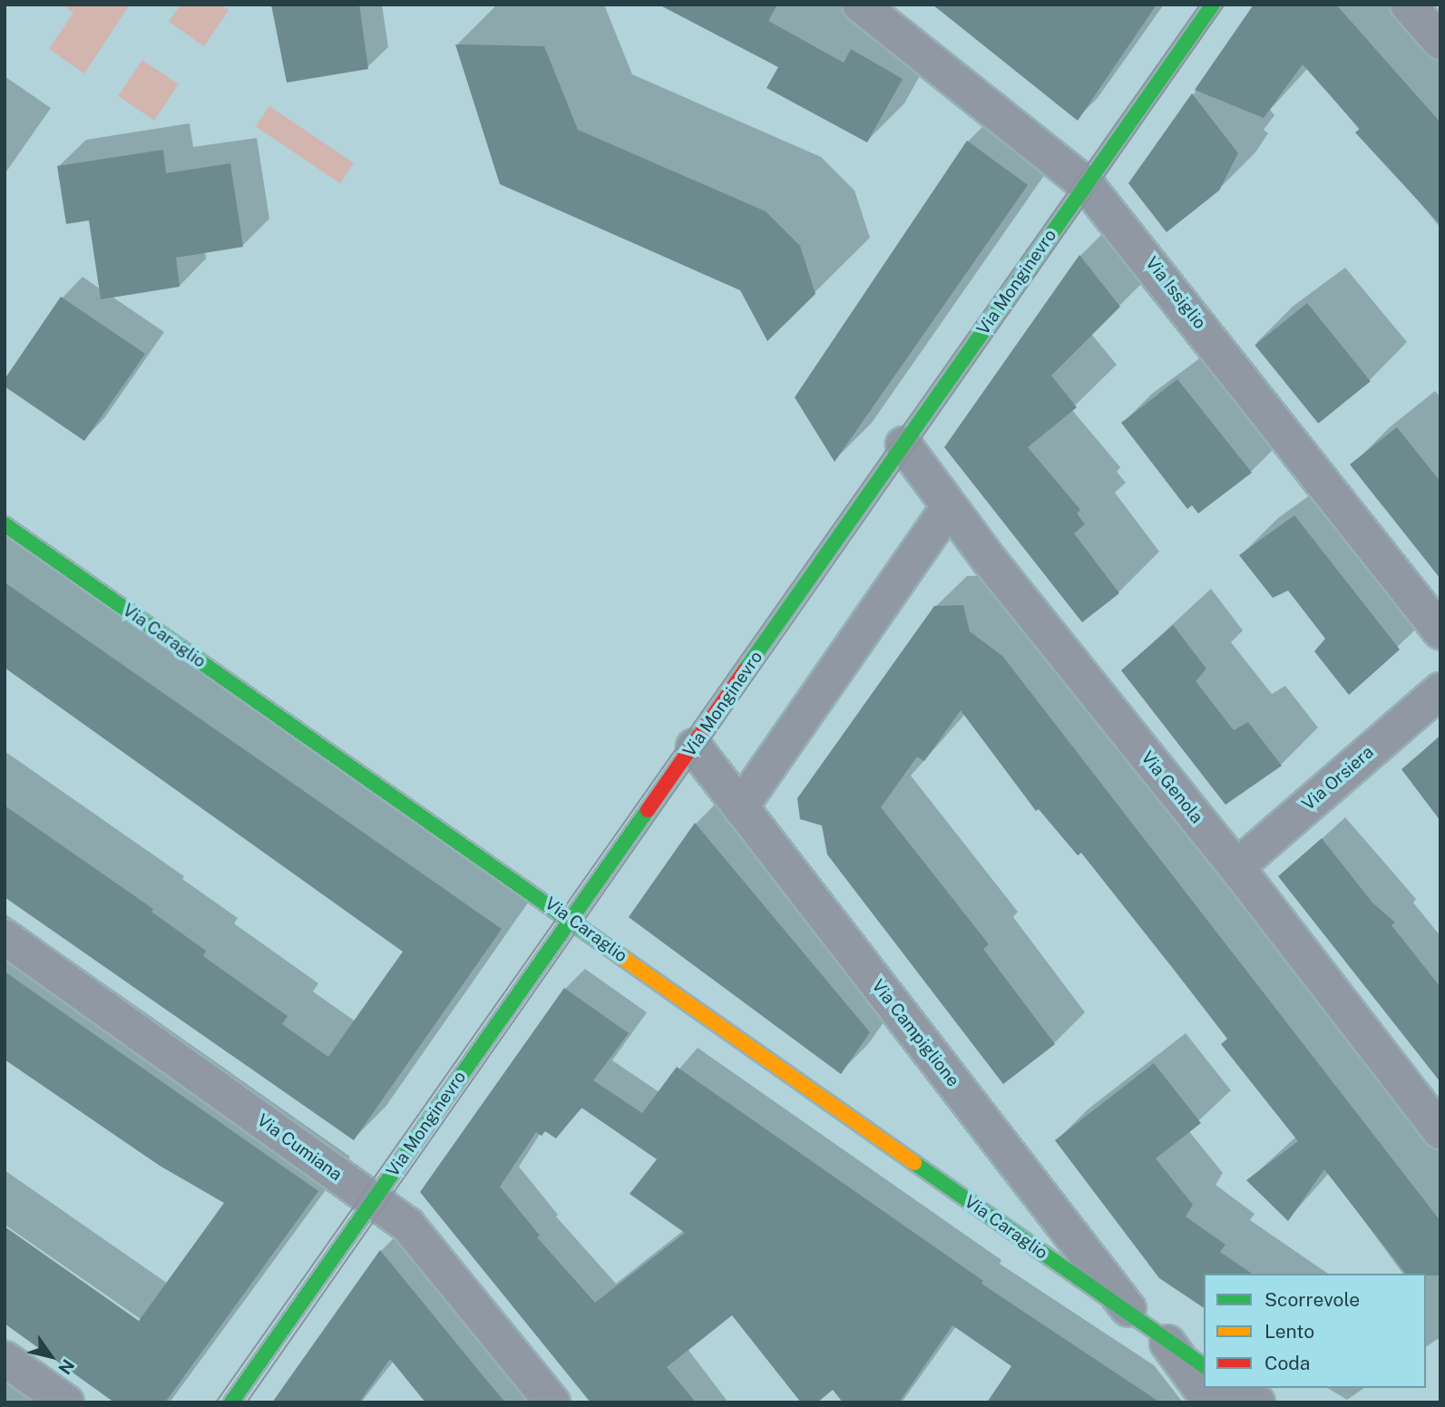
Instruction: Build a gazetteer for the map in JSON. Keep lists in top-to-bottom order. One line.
{"streets":{"street":["Via Monginevro","Via Issiglio","Via Caraglio","Via Orsiera","Via Genola","Via Campiglione","Via Cumiana"]},"crossings":[["Via Monginevro","Via Issiglio"],["Via Monginevro","Via Caraglio"],["Via Monginevro","Via Genola"],["Via Monginevro","Via Campiglione"],["Via Monginevro","Via Cumiana"],["Via Caraglio","Via Campiglione"],["Via Orsiera","Via Genola"]],"legend":["Scorrevole","Lento","Coda"],"north":"bottom right"}
